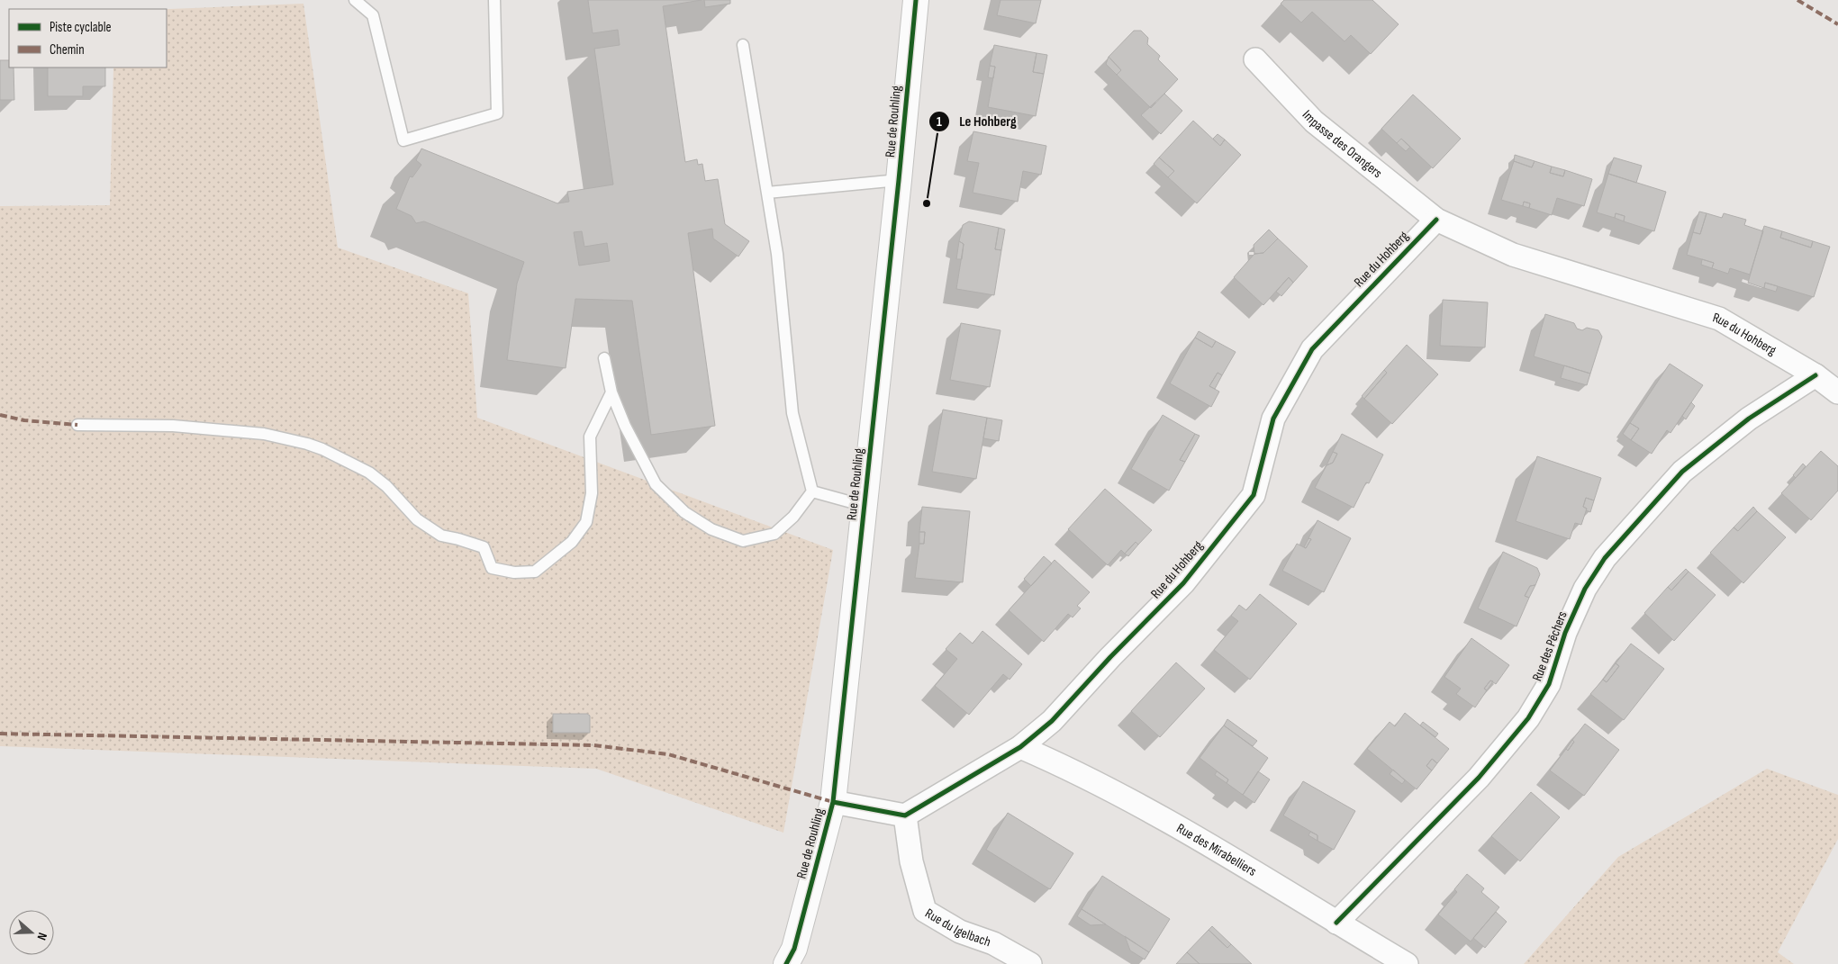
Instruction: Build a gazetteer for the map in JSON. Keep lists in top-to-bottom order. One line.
{"streets":{"street":["Rue de Rouhling","Impasse des Orangers","Rue du Hohberg","Rue des Pêchers","Rue des Mirabelliers","Rue du Igelbach"]},"crossings":[["Impasse des Orangers","Rue du Hohberg"],["Rue du Hohberg","Rue des Pêchers"],["Rue du Hohberg","Rue des Mirabelliers"],["Rue du Hohberg","Rue du Igelbach"],["Rue des Pêchers","Rue des Mirabelliers"]],"places":["Le Hohberg"],"legend":["Piste cyclable","Chemin"],"north":"right"}
